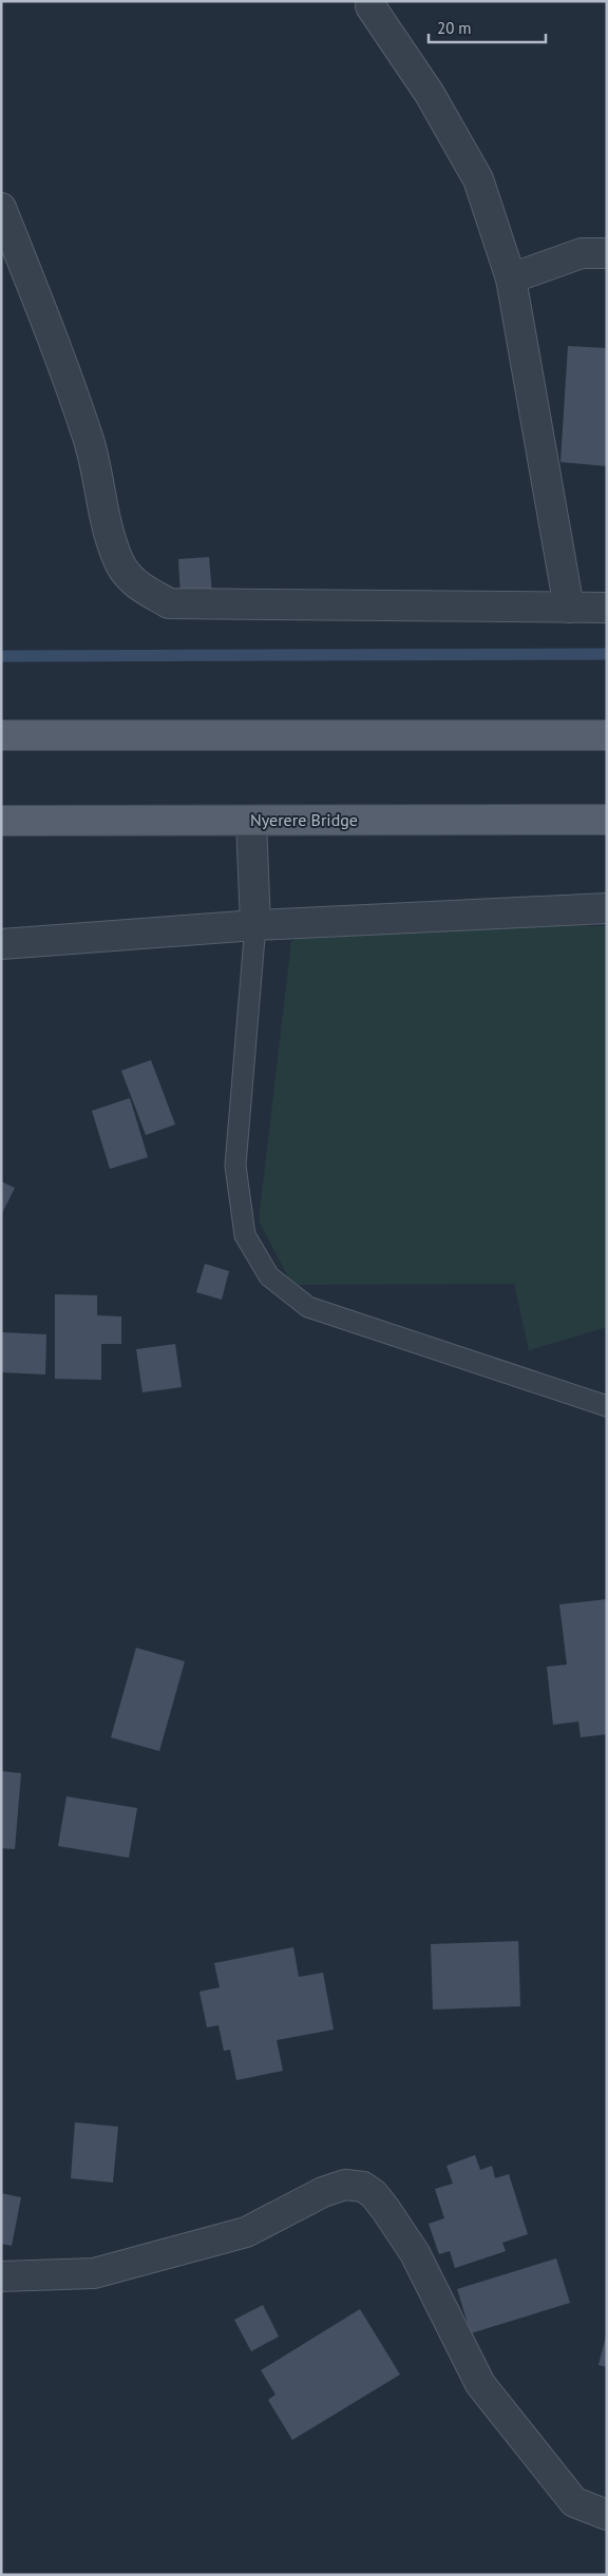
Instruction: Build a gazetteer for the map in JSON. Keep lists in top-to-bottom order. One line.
{"streets":{"main road":["Nyerere Bridge"]},"scale_bar":"20 m"}
